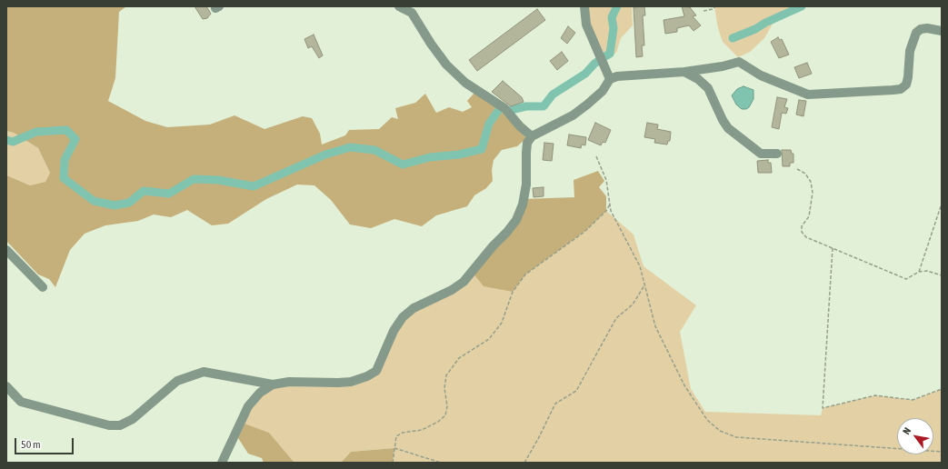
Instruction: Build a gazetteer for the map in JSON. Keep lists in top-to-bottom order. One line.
{"scale_bar":"50 m","north":"top left"}
